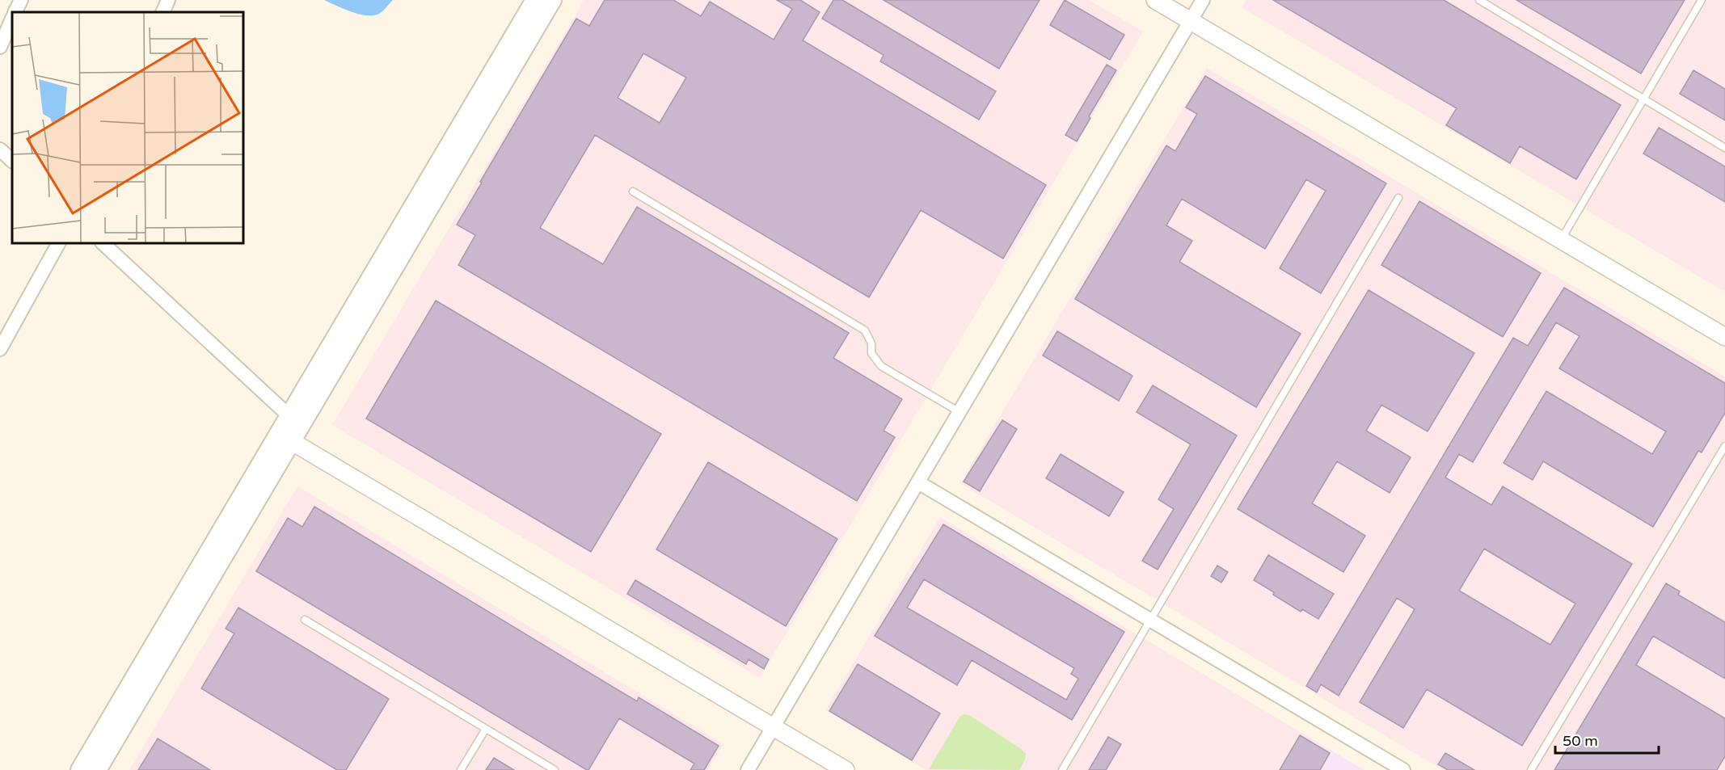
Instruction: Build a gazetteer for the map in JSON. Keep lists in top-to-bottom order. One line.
{"scale_bar":"50 m"}
